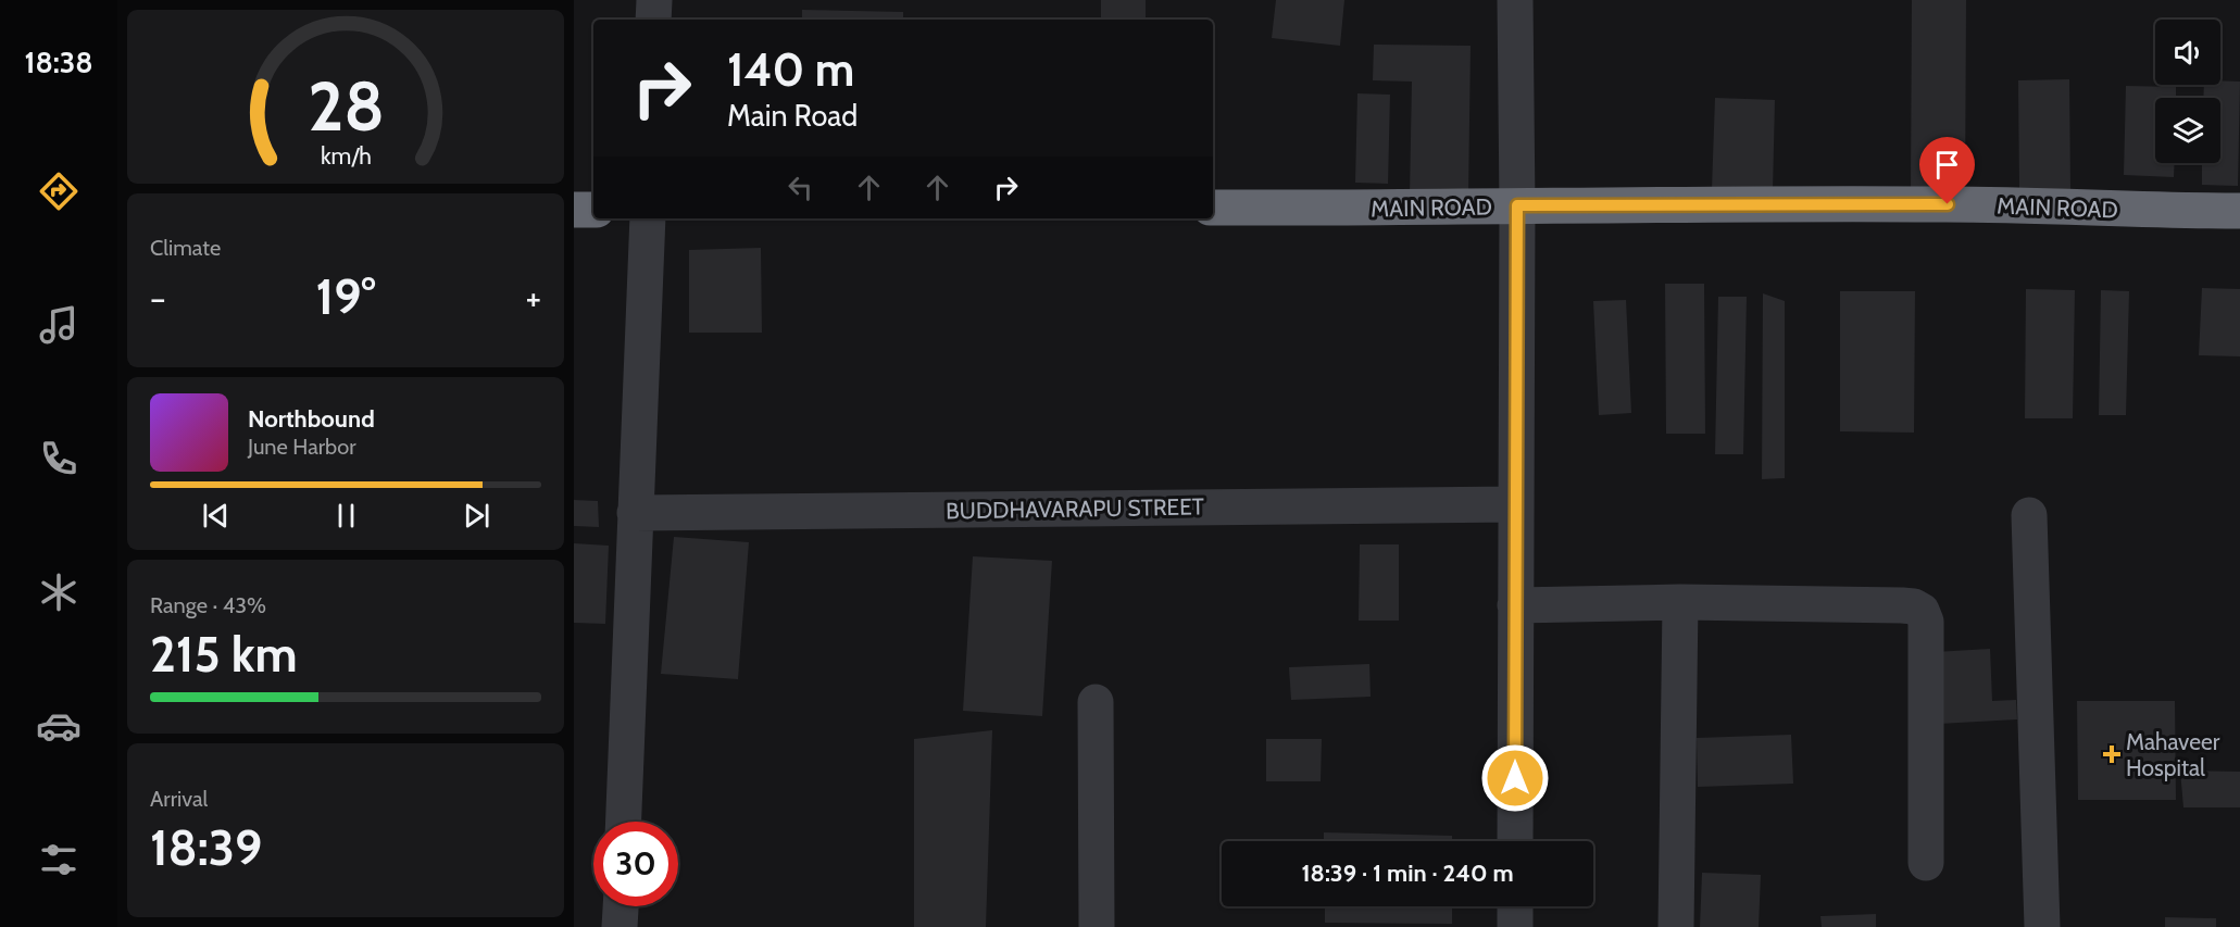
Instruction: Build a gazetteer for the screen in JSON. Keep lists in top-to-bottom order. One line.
{"streets":{"highway":["MAIN ROAD"],"street":["BUDDHAVARAPU STREET"]},"places":{"health":["Mahaveer Hospital"]},"page":{"tabs":"18:38","turn":["140 m","Main Road"],"tile":["Climate",["Range · 43%","215 km"],["Arrival","18:39"]],"heat":["−","19°","+"],"song":["Northbound","June Harbor"],"limit":"30","trip":"18:39 · 1 min · 240 m","gauge":["28","km/h"]}}
